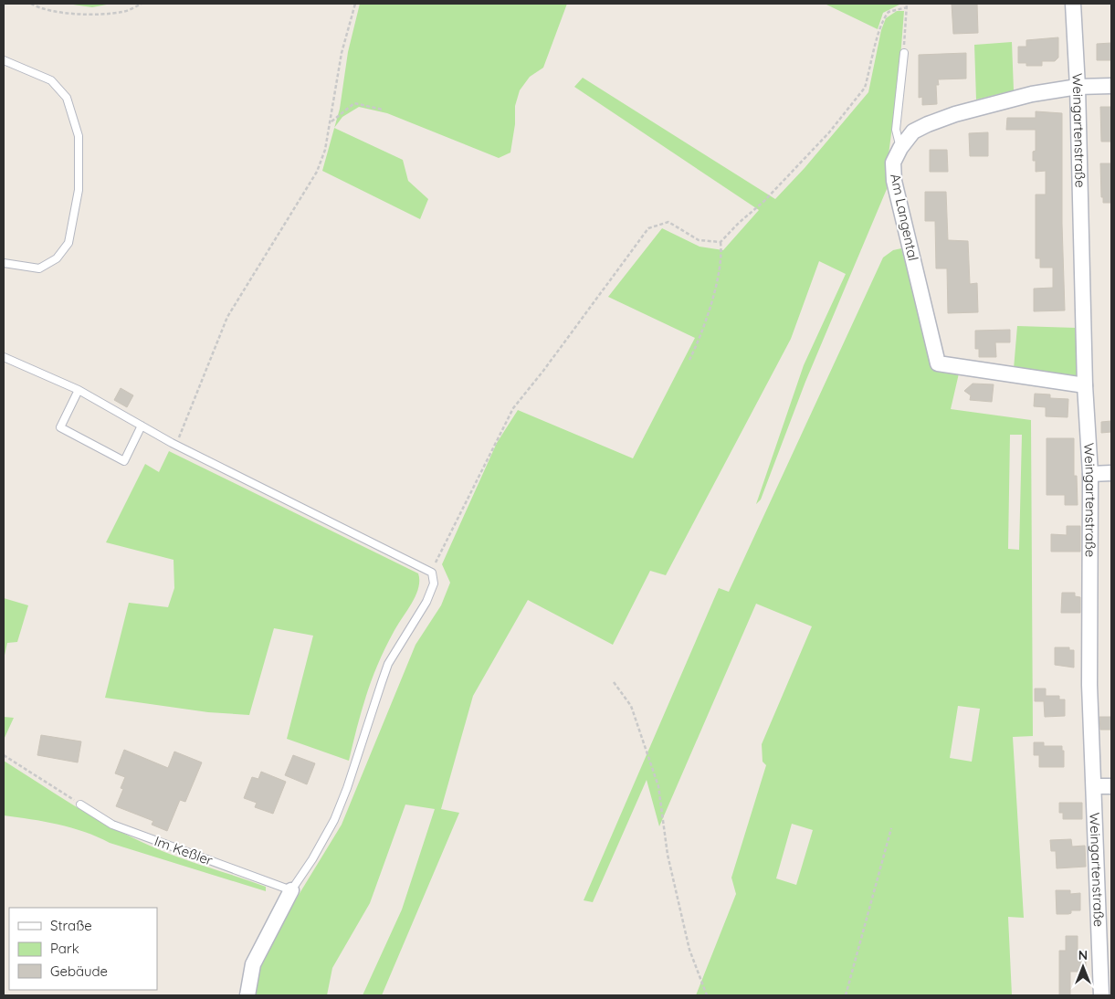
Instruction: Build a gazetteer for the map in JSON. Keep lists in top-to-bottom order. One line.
{"streets":{"street":["Weingartenstraße","Am Langental"],"lane":["Im Keßler"]},"crossings":[["Weingartenstraße","Am Langental"]],"legend":["Straße","Park","Gebäude"],"north":"top"}
